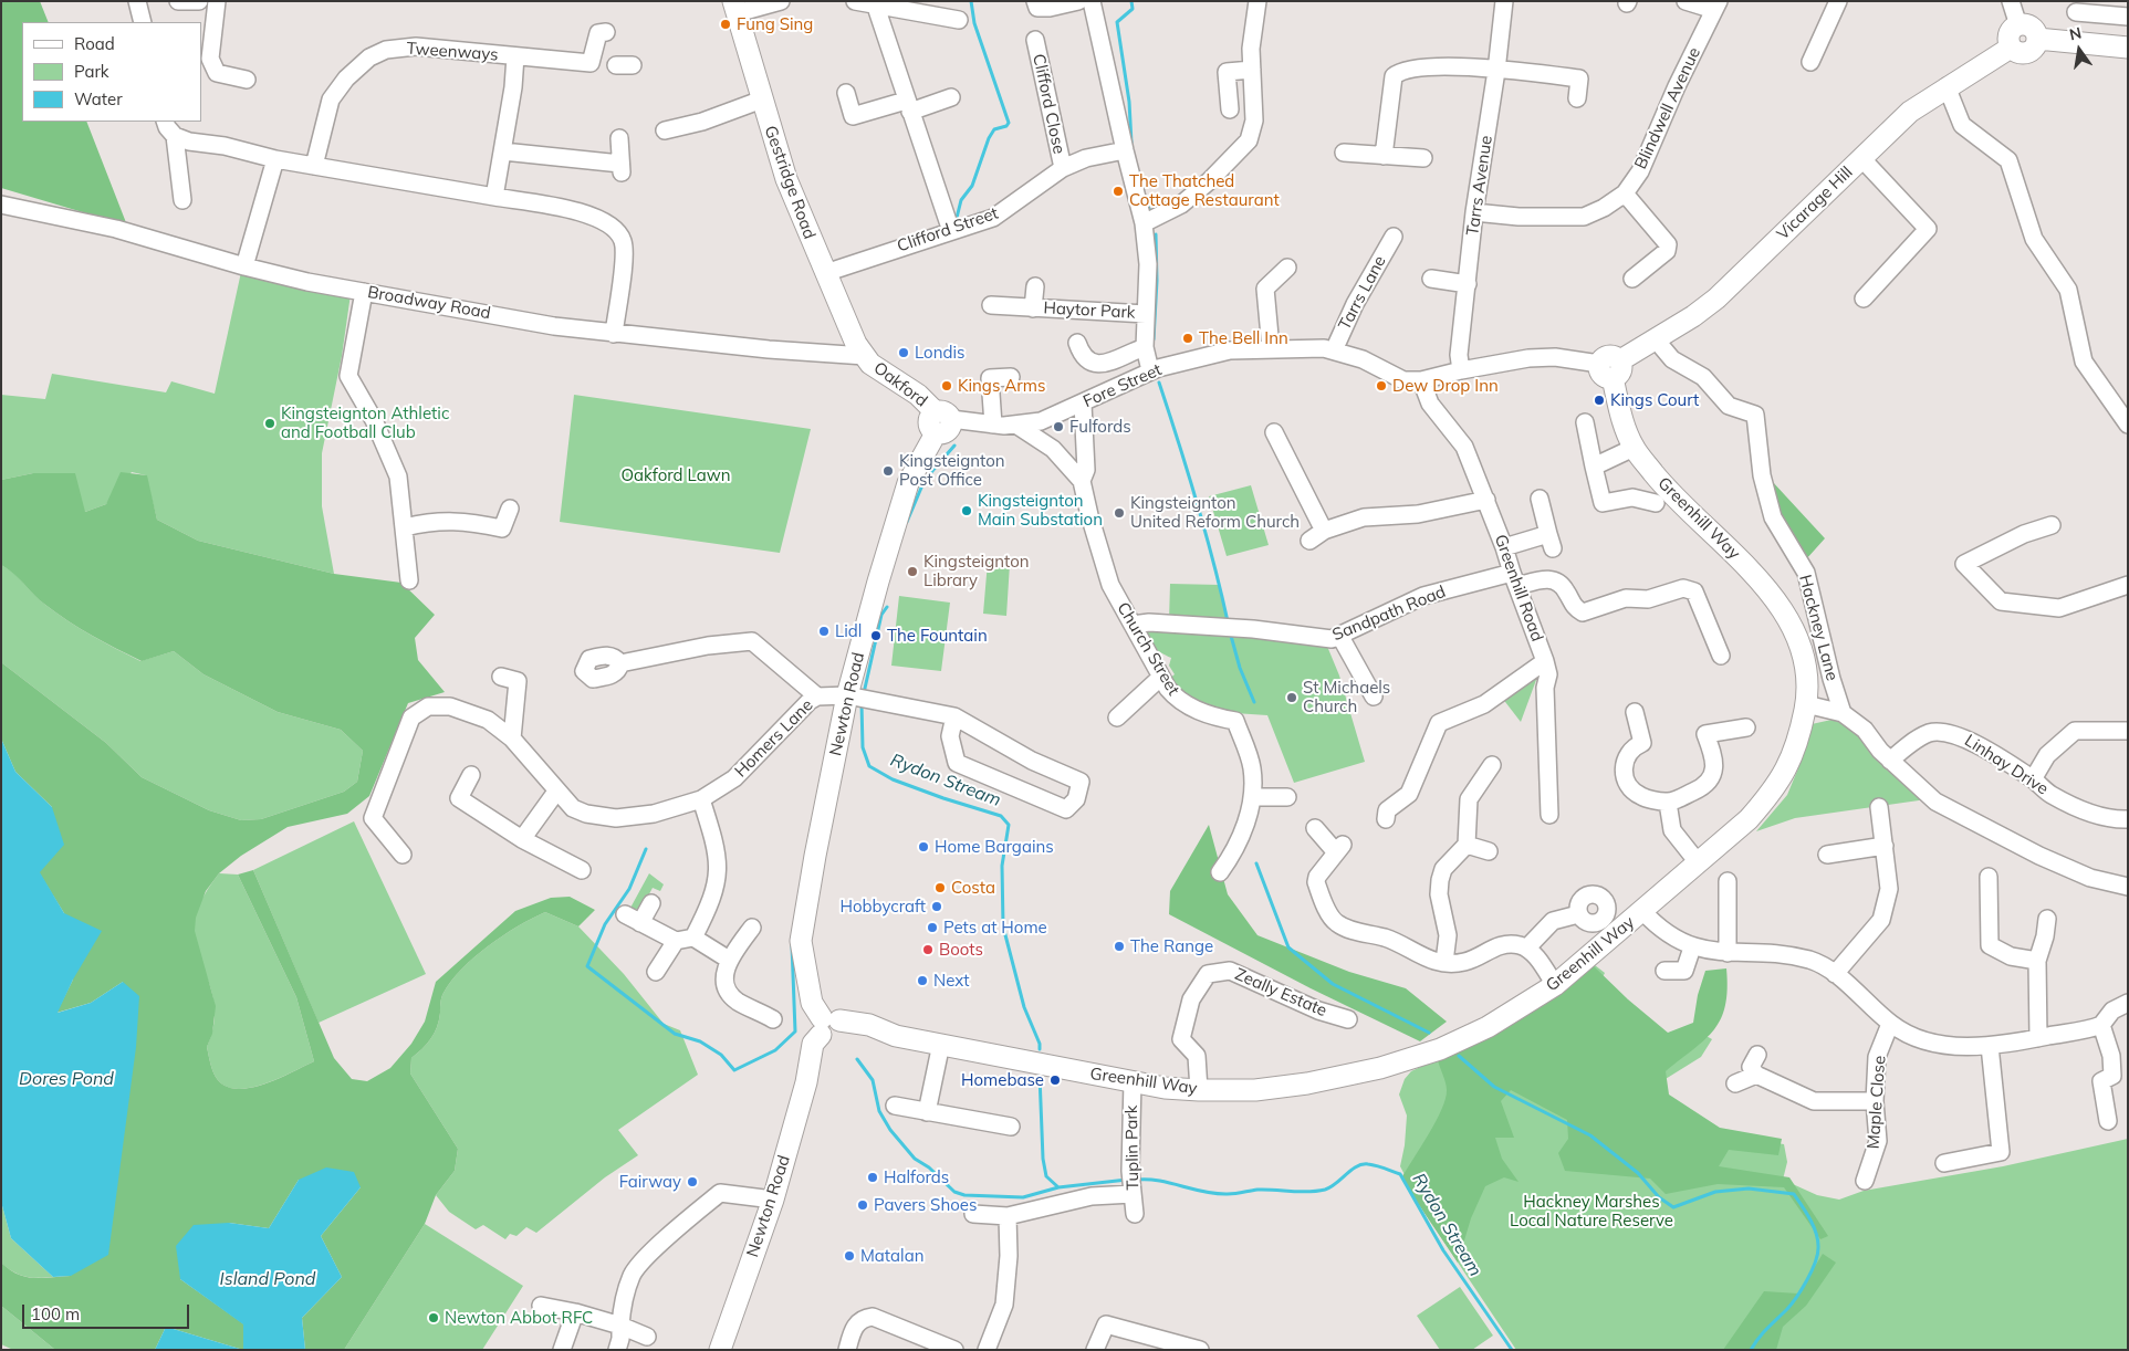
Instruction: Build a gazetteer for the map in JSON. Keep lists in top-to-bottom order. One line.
{"streets":{"main road":["Gestridge Road","Vicarage Hill","Oakford","Greenhill Way","Newton Road"],"street":["Tweenways","Clifford Close","Blindwell Avenue","Tarrs Avenue","Clifford Street","Tarrs Lane","Broadway Road","Haytor Park","Fore Street","Greenhill Road","Sandpath Road","Hackney Lane","Church Street","Homers Lane","Linhay Drive","Zeally Estate","Maple Close","Tuplin Park"]},"crossings":[["Clifford Close","Clifford Street"],["Blindwell Avenue","Tarrs Avenue"],["Gestridge Road","Clifford Street"],["Gestridge Road","Broadway Road"],["Gestridge Road","Oakford"],["Vicarage Hill","Greenhill Way"],["Vicarage Hill","Hackney Lane"],["Tarrs Lane","Fore Street"],["Broadway Road","Oakford"],["Oakford","Fore Street"],["Oakford","Newton Road"],["Fore Street","Greenhill Road"],["Fore Street","Church Street"],["Fore Street","Newton Road"],["Greenhill Way","Hackney Lane"],["Greenhill Way","Newton Road"],["Greenhill Way","Zeally Estate"],["Greenhill Way","Tuplin Park"],["Greenhill Road","Sandpath Road"],["Sandpath Road","Church Street"],["Hackney Lane","Linhay Drive"],["Newton Road","Homers Lane"]],"water":["Rydon Stream","Dores Pond","Island Pond"],"parks":["Oakford Lawn","Hackney Marshes Local Nature Reserve"],"places":["Fung Sing","The Thatched Cottage Restaurant","The Bell Inn","Londis","Kings Arms","Dew Drop Inn","Kings Court","Kingsteignton Athletic and Football Club","Fulfords","Kingsteignton Post Office","Kingsteignton Main Substation","Kingsteignton United Reform Church","Kingsteignton Library","Lidl","The Fountain","St Michaels Church","Home Bargains","Costa","Hobbycraft","Pets at Home","The Range","Boots","Next","Homebase","Halfords","Fairway","Pavers Shoes","Matalan","Newton Abbot RFC"],"legend":["Road","Park","Water"],"scale_bar":"100 m","north":"top"}
